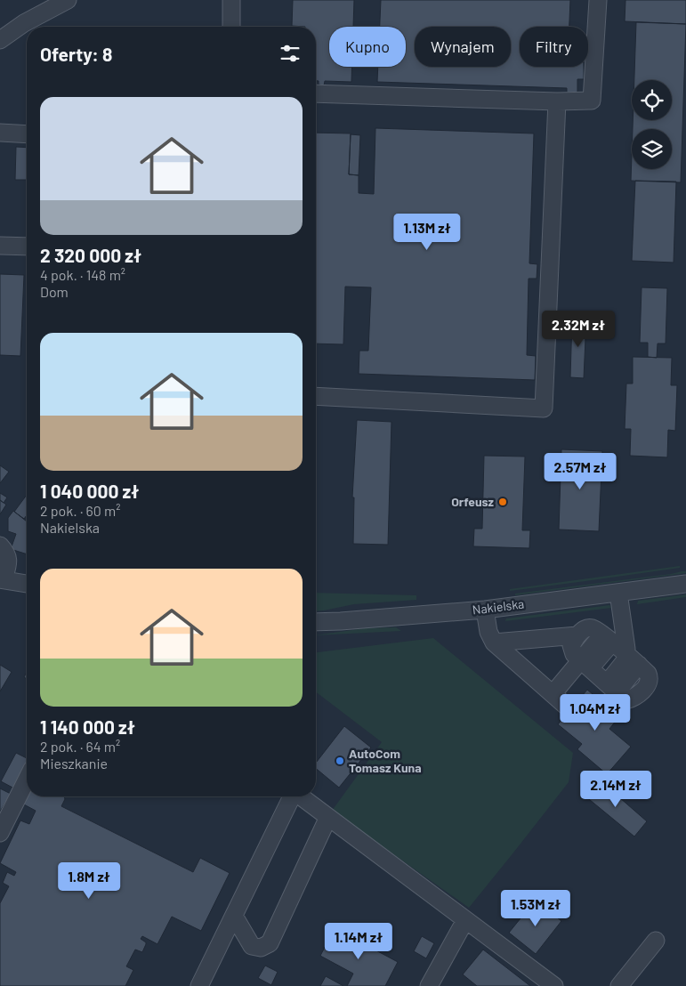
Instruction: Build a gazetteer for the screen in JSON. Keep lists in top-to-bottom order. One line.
{"streets":{"street":["Nakielska"]},"places":["Orfeusz","AutoCom Tomasz Kuna"],"page":{"chip":["Kupno","Wynajem","Filtry"],"heading":"Oferty: 8","list":[{"name":"2 320 000 zł","note":"4 pok. · 148 m² · Dom"},{"name":"1 040 000 zł","note":"2 pok. · 60 m² · Nakielska"},{"name":"1 140 000 zł","note":"2 pok. · 64 m² · Mieszkanie"}],"price":["1.13M zł","2.32M zł","2.57M zł","1.04M zł","2.14M zł","1.8M zł","1.53M zł","1.14M zł"]}}
